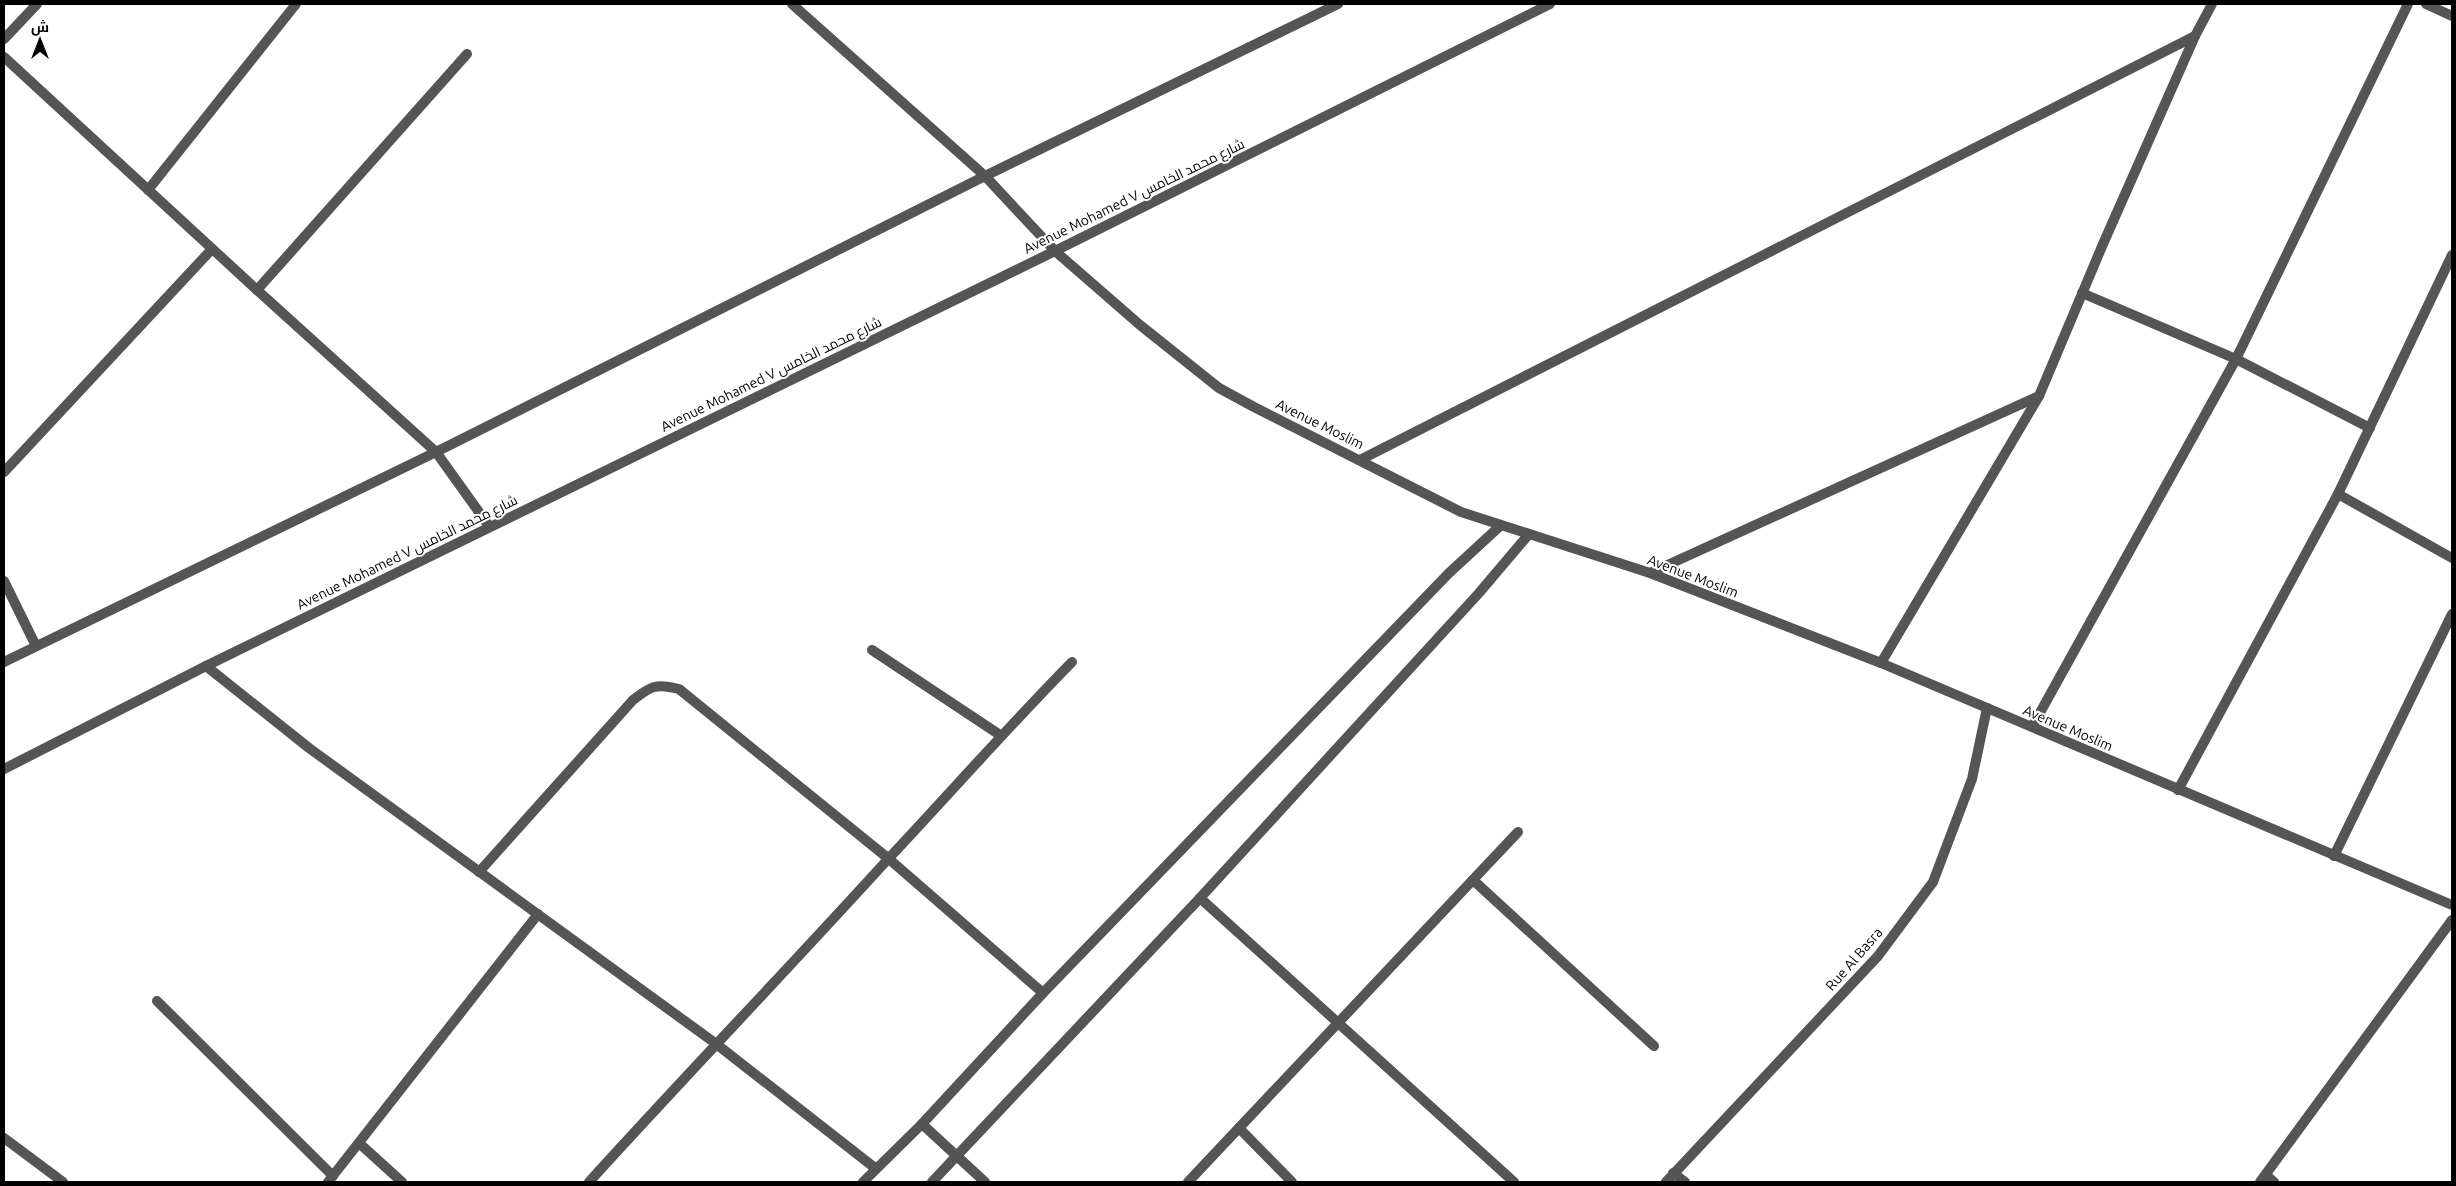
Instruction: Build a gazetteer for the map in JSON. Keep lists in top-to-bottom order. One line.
{"streets":{"street":["Avenue Mohamed V شارع محمد الخامس","Avenue Moslim","Rue Al Basra"]},"crossings":[["Avenue Mohamed V شارع محمد الخامس","Avenue Moslim"],["Avenue Moslim","Rue Al Basra"]],"north":"top"}
